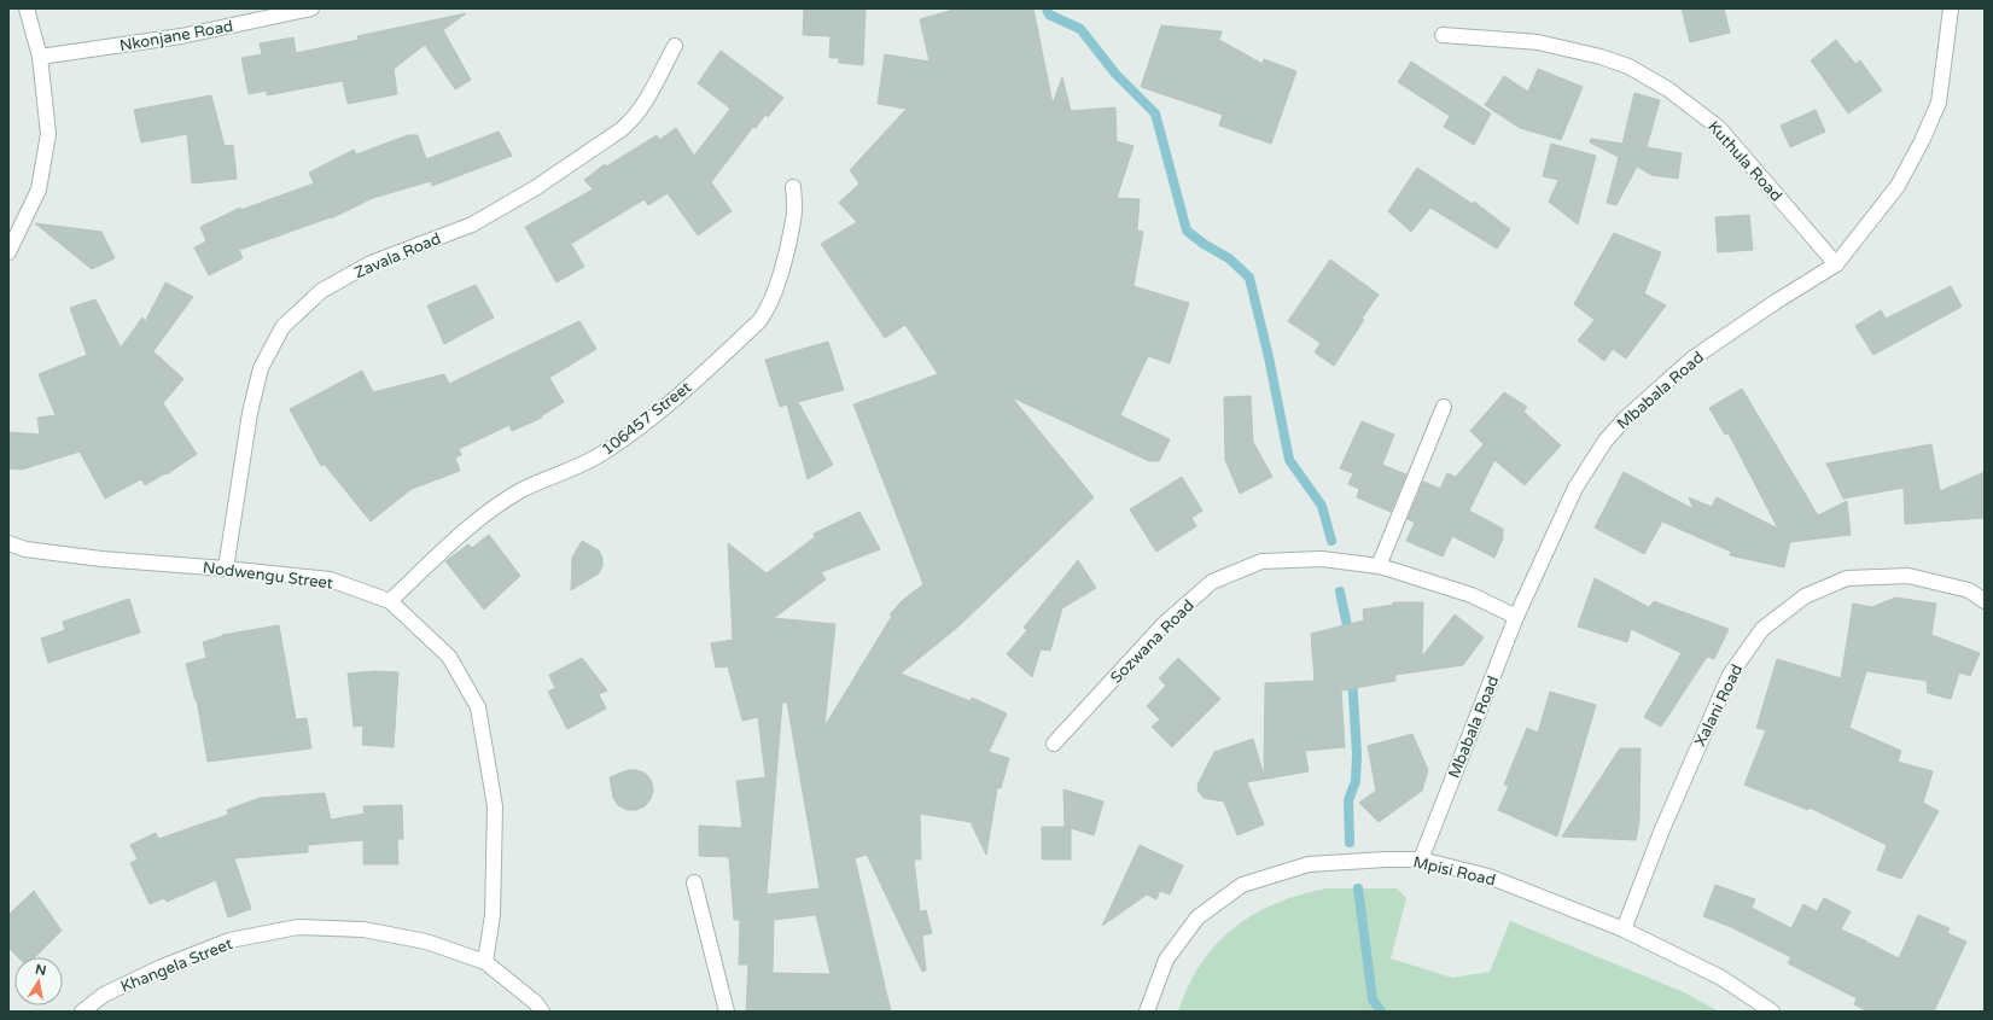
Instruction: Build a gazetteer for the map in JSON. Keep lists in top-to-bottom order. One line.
{"streets":{"street":["Nkonjane Road","Kuthula Road","Zavala Road","Mbabala Road","106457 Street","Nodwengu Street","Sozwana Road","Xalani Road","Mpisi Road","Khangela Street"]},"crossings":[["Kuthula Road","Mbabala Road"],["Zavala Road","Nodwengu Street"],["Mbabala Road","Sozwana Road"],["Mbabala Road","Mpisi Road"],["106457 Street","Nodwengu Street"],["Nodwengu Street","Khangela Street"],["Xalani Road","Mpisi Road"]],"north":"top"}
